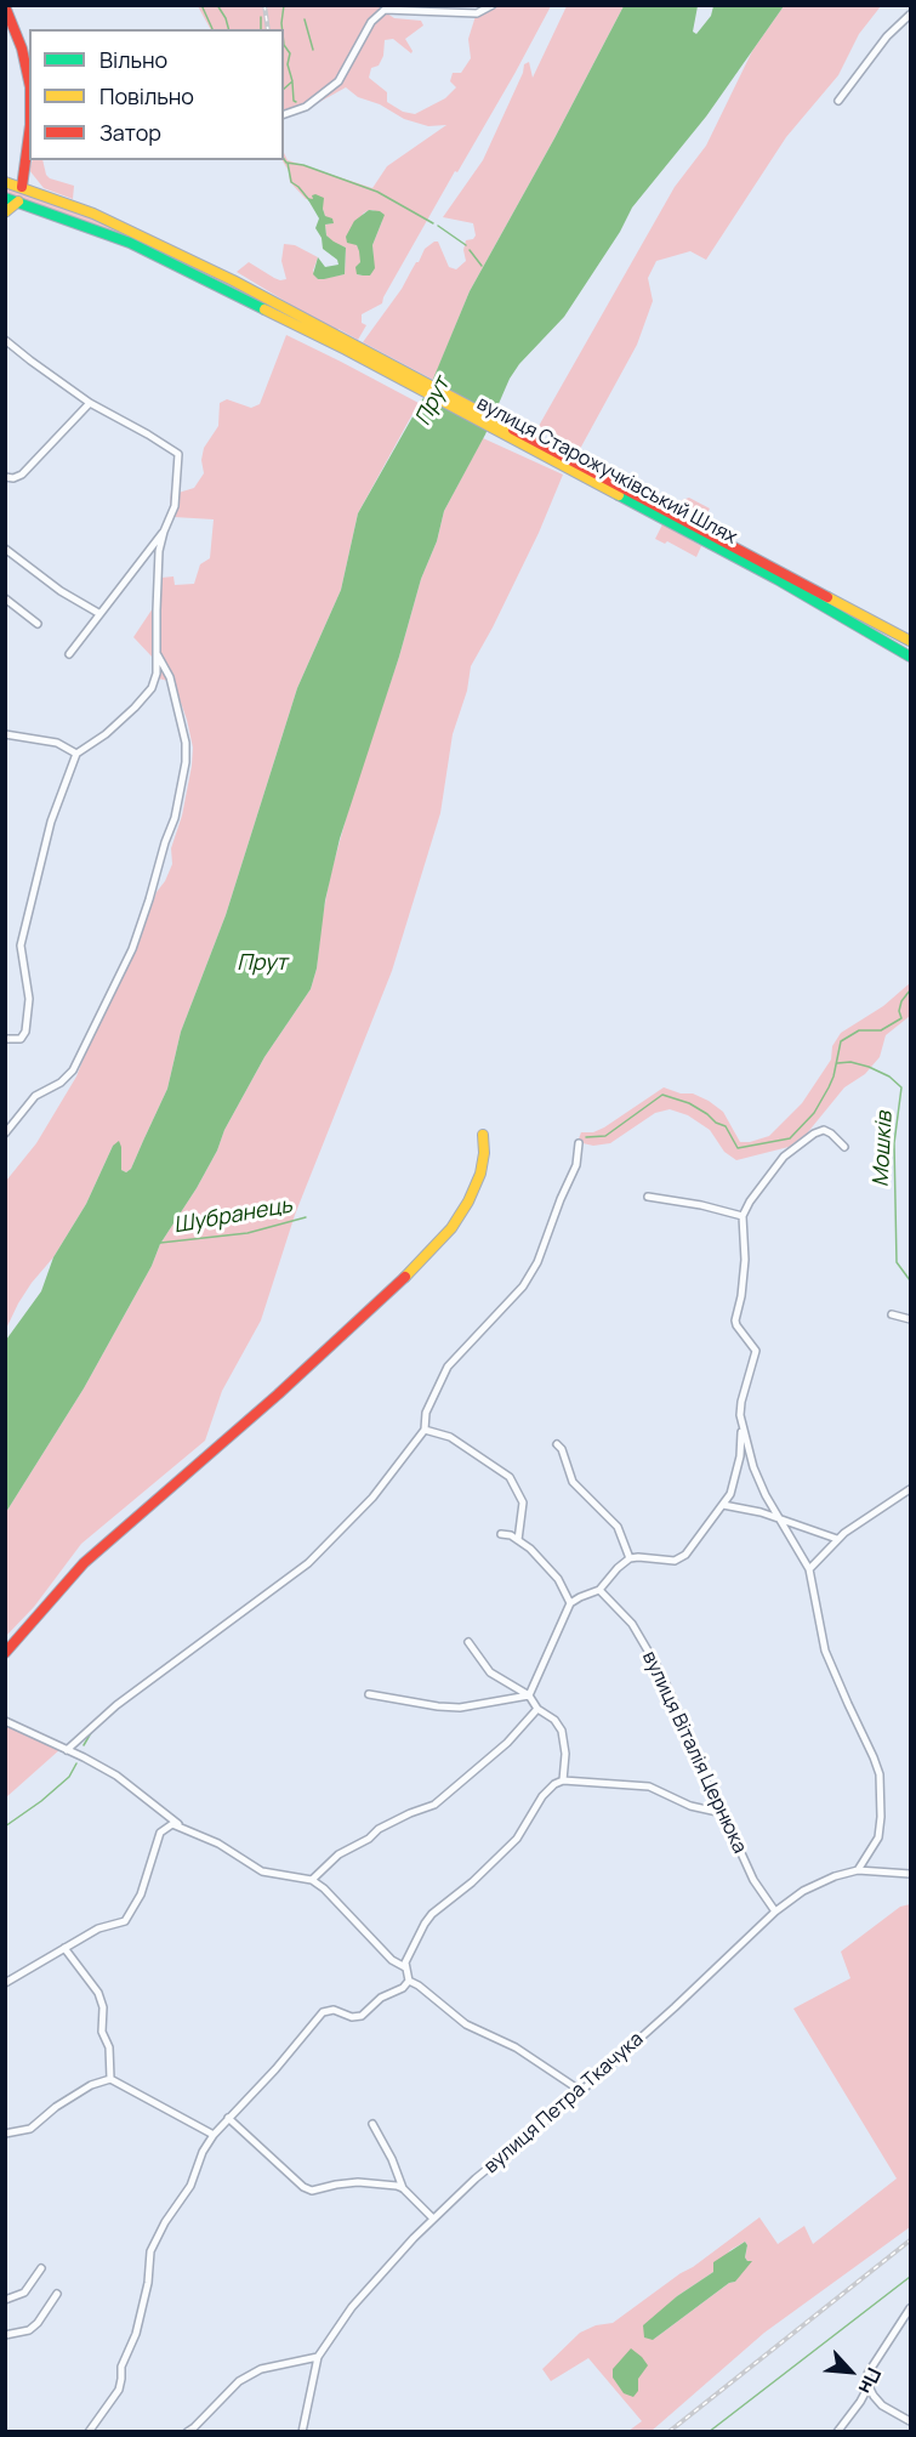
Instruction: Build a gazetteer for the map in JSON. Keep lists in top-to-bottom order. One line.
{"streets":{"main road":["вулиця Старожучківський Шлях"],"street":["вулиця Віталія Цернюка","вулиця Петра Ткачука"]},"crossings":[["вулиця Віталія Цернюка","вулиця Петра Ткачука"]],"water":["Прут","Мошків","Шубранець"],"legend":["Вільно","Повільно","Затор"],"north":"bottom right"}
